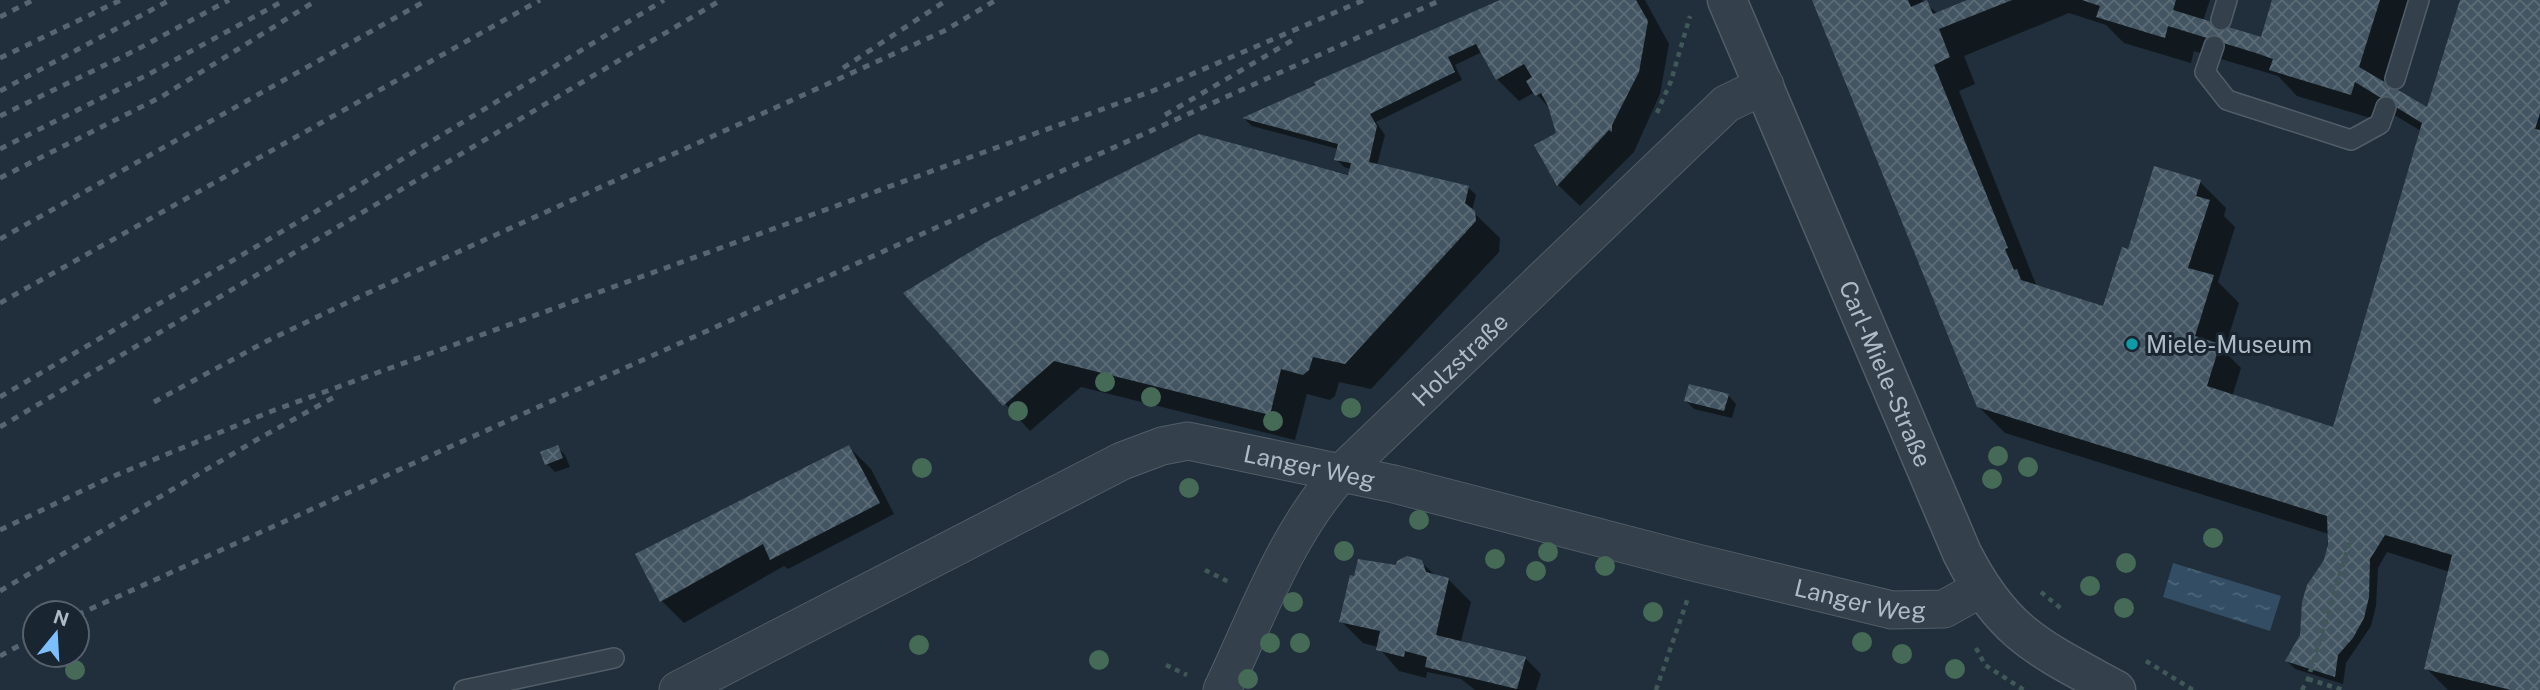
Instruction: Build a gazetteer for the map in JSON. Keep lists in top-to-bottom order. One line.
{"streets":{"street":["Holzstraße","Carl-Miele-Straße","Langer Weg"]},"crossings":[["Holzstraße","Carl-Miele-Straße"],["Holzstraße","Langer Weg"],["Carl-Miele-Straße","Langer Weg"]],"places":["Miele-Museum"],"north":"top"}
